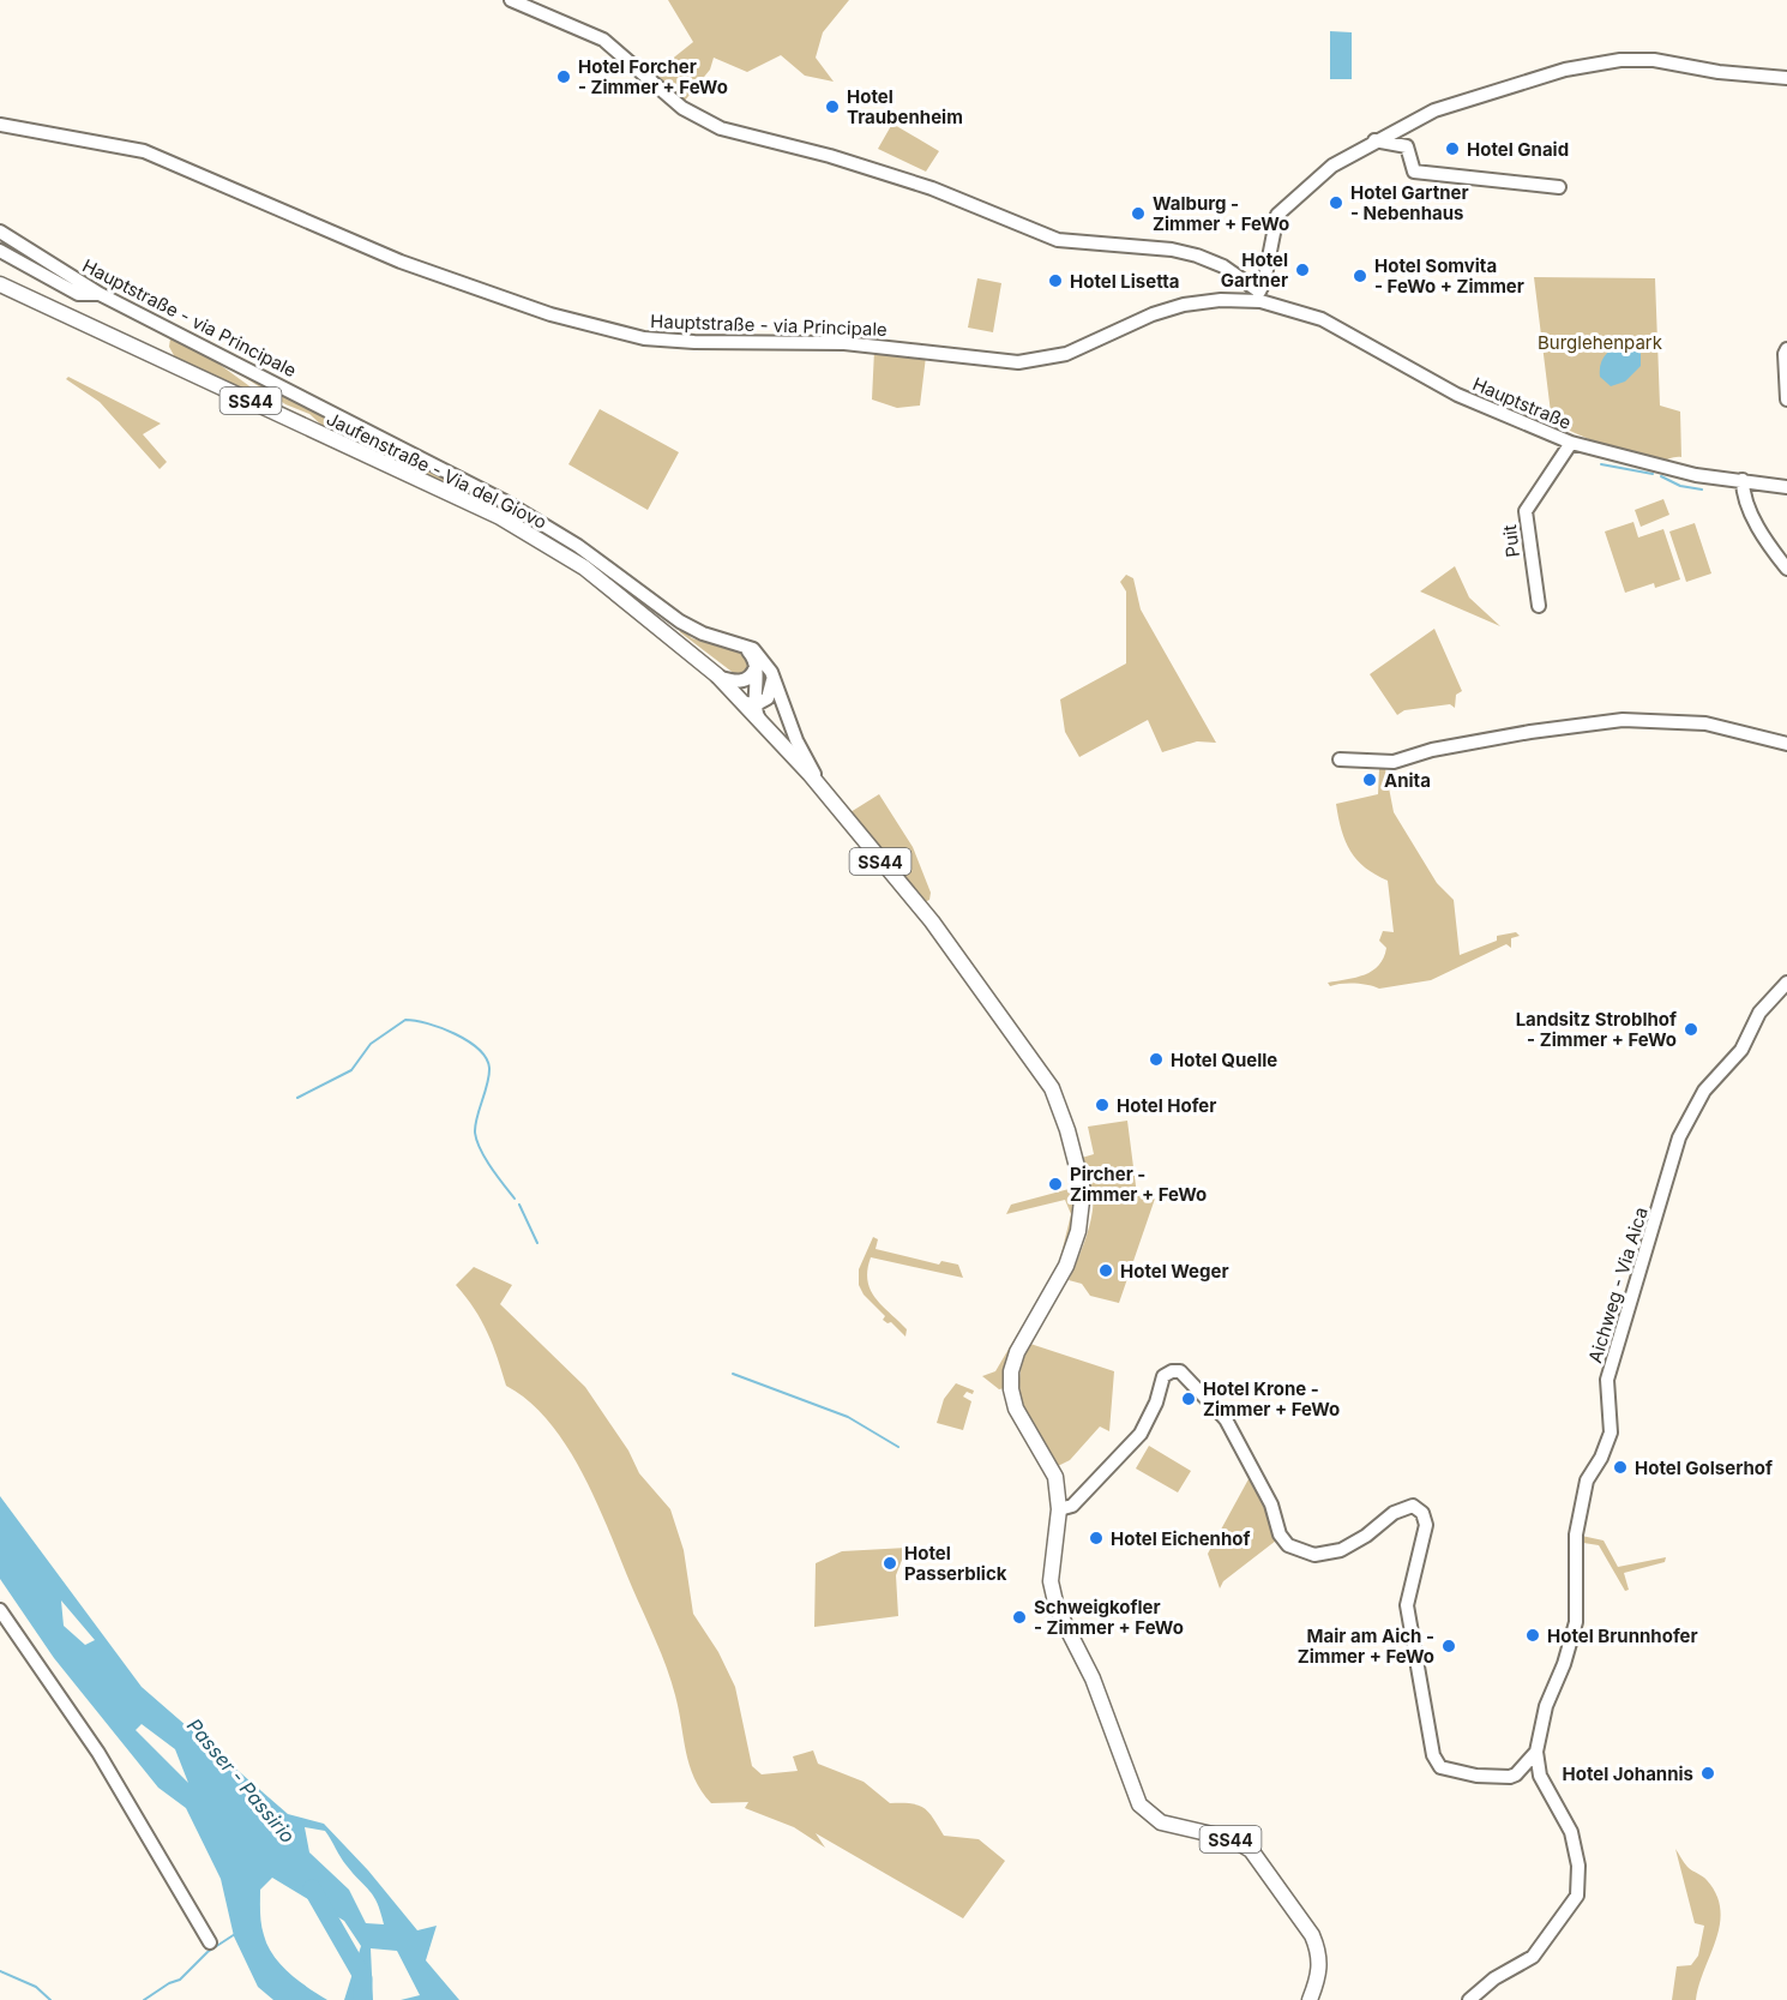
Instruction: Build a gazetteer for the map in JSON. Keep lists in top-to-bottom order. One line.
{"streets":{"main road":["SS44","Jaufenstraße - Via del Giovo"],"street":["Hauptstraße - via Principale","Hauptstraße","Puit","Aichweg - Via Aica"]},"crossings":[["Hauptstraße - via Principale","Hauptstraße"],["Hauptstraße","Puit"]],"water":["Passer - Passirio"],"parks":["Burglehenpark"],"places":["Hotel Forcher - Zimmer + FeWo","Hotel Traubenheim","Hotel Gnaid","Hotel Gartner - Nebenhaus","Walburg - Zimmer + FeWo","Hotel Gartner","Hotel Somvita - FeWo + Zimmer","Hotel Lisetta","Anita","Landsitz Stroblhof - Zimmer + FeWo","Hotel Quelle","Hotel Hofer","Pircher - Zimmer + FeWo","Hotel Weger","Hotel Krone - Zimmer + FeWo","Hotel Golserhof","Hotel Eichenhof","Hotel Passerblick","Schweigkofler - Zimmer + FeWo","Hotel Brunnhofer","Mair am Aich - Zimmer + FeWo","Hotel Johannis"]}
